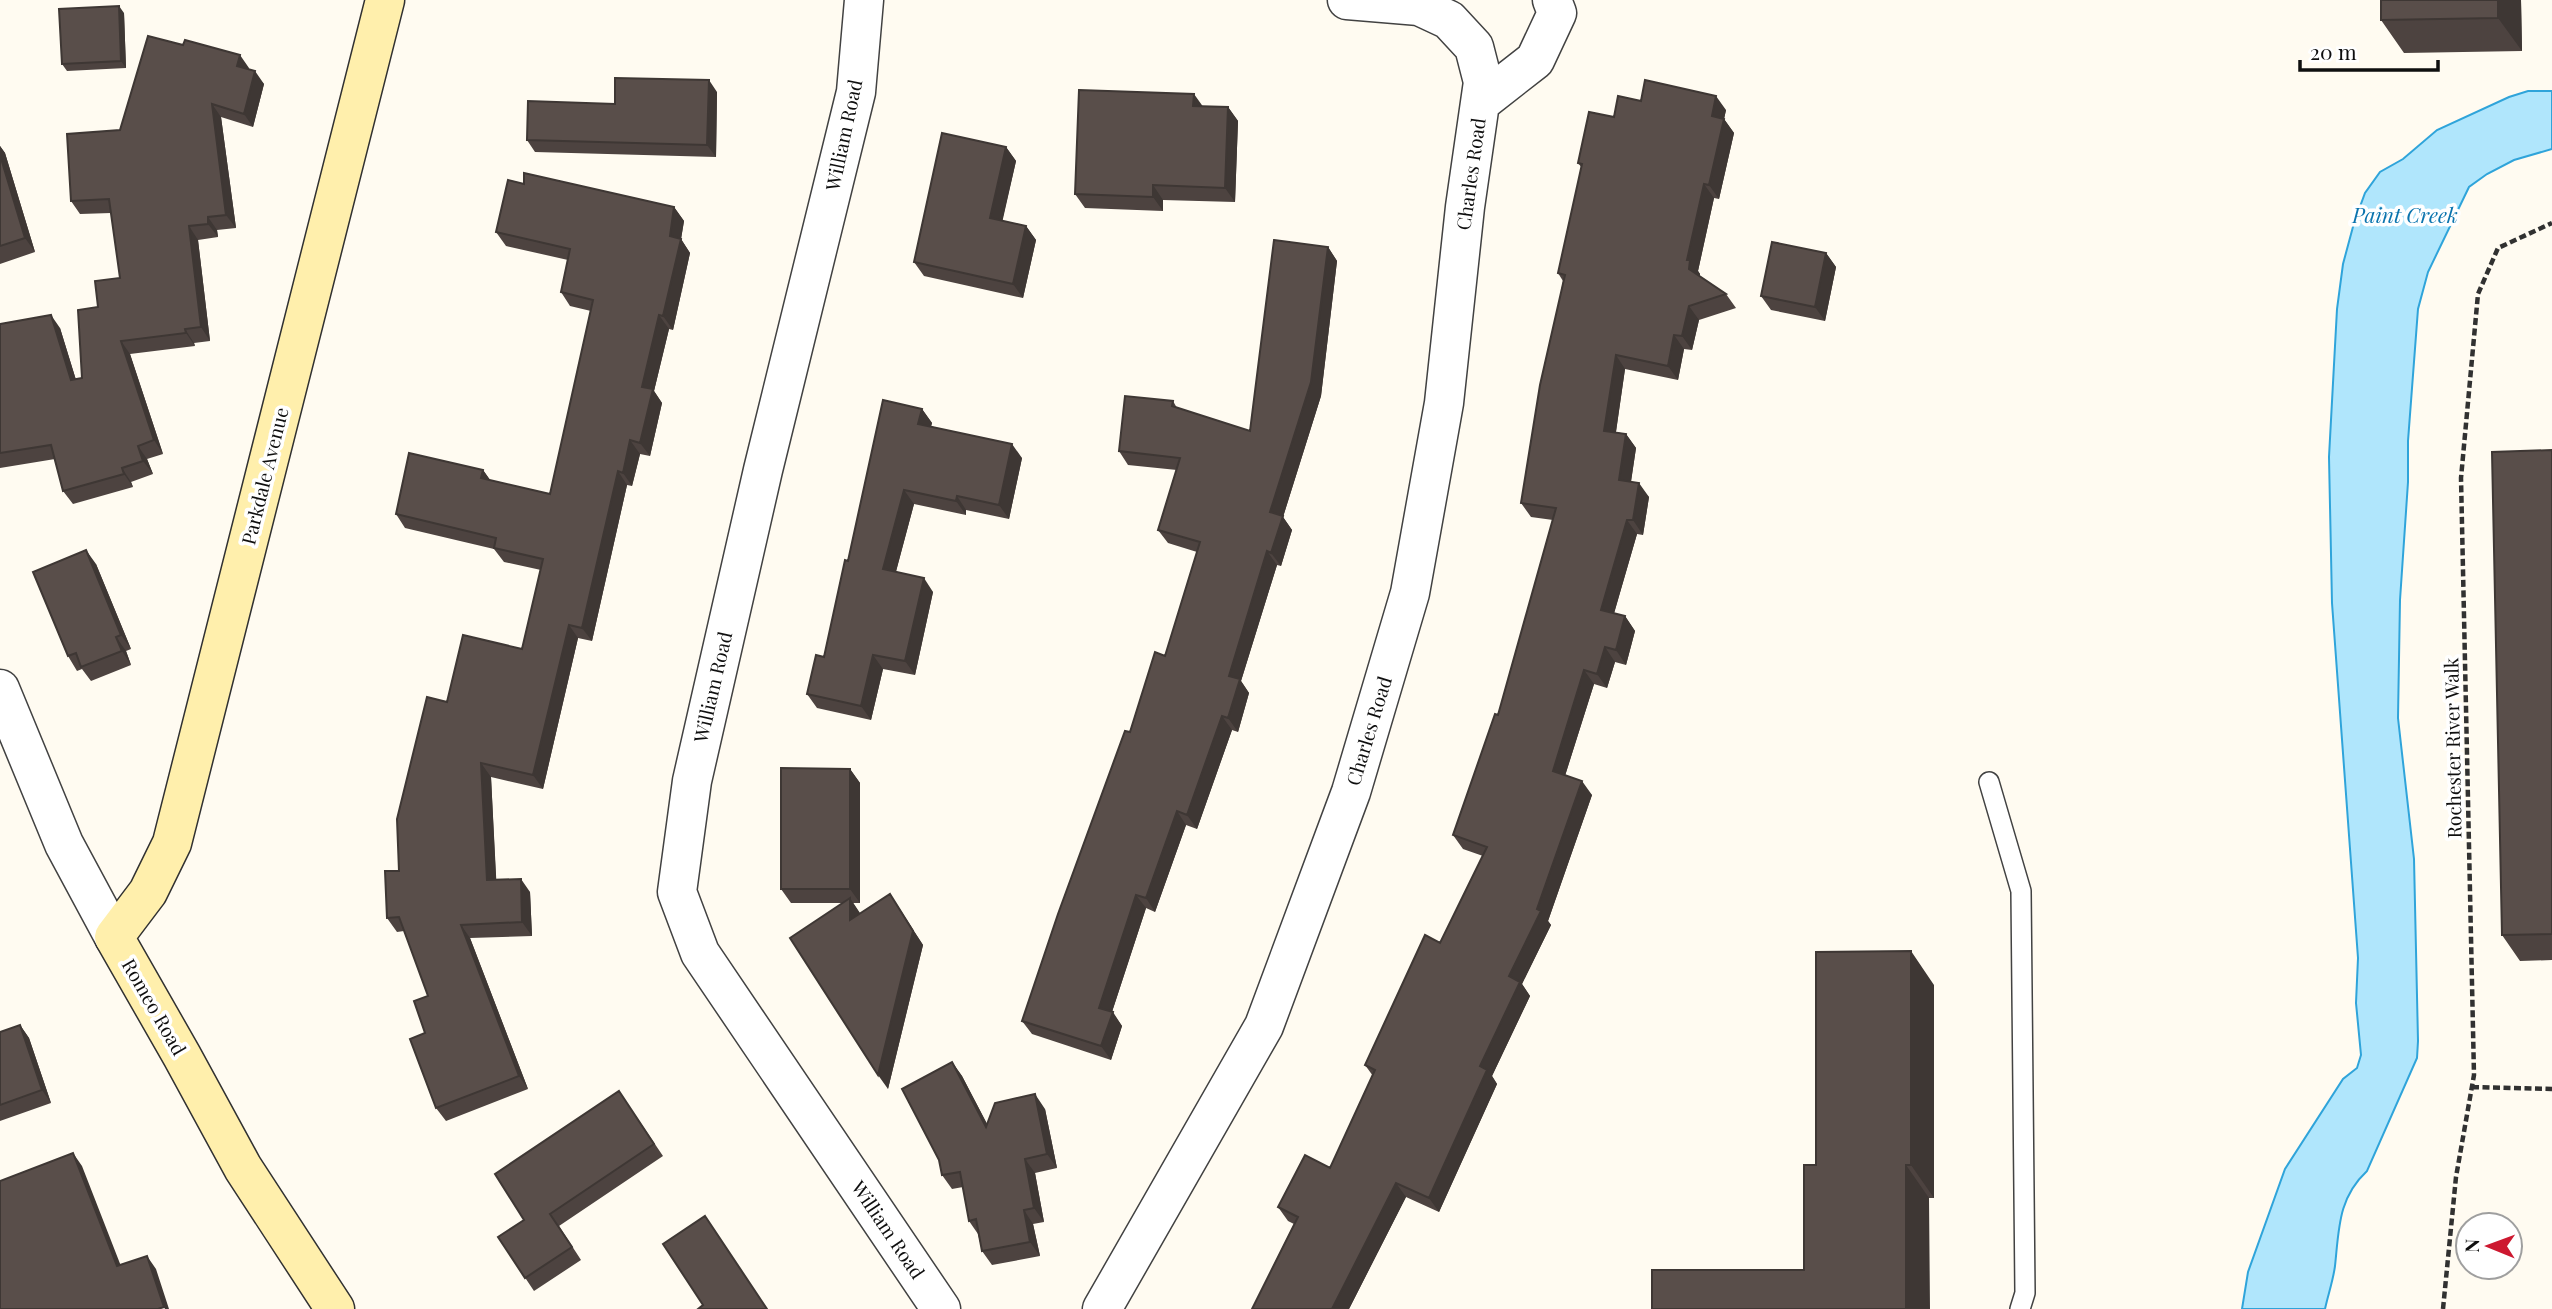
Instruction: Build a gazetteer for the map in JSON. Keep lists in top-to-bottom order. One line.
{"streets":{"main road":["Parkdale Avenue","Romeo Road"],"street":["William Road","Charles Road"],"path":["Rochester River Walk"]},"crossings":[["Parkdale Avenue","Romeo Road"]],"water":["Paint Creek"],"scale_bar":"20 m","north":"left"}
